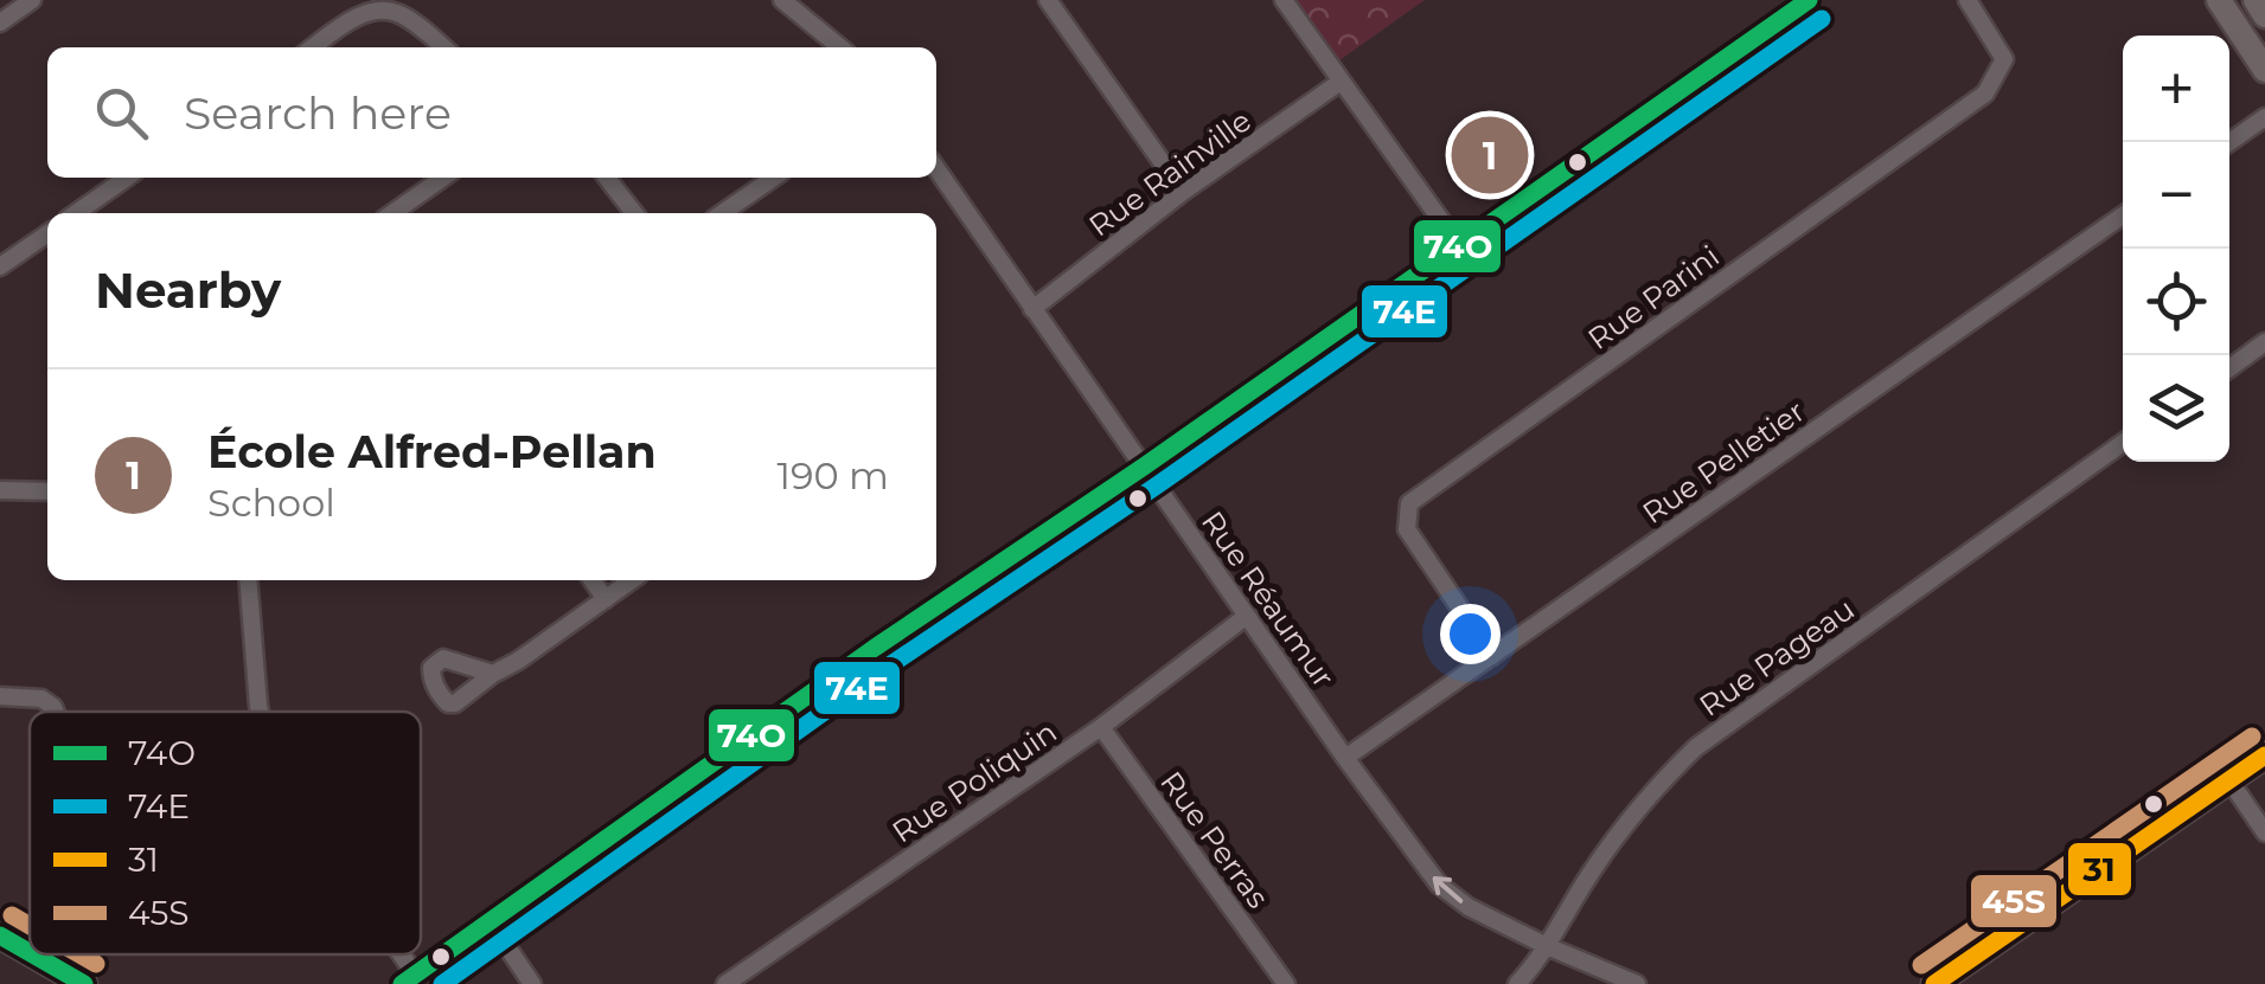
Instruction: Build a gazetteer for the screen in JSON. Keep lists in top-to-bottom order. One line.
{"streets":{"street":["Rue Rainville","Rue Parini","Rue Pelletier","Rue Réaumur","Rue Pageau","Rue Poliquin","Rue Perras"]},"crossings":[["Rue Rainville","Rue Réaumur"],["Rue Parini","Rue Pelletier"],["Rue Pelletier","Rue Réaumur"],["Rue Réaumur","Rue Pageau"],["Rue Réaumur","Rue Poliquin"],["Rue Poliquin","Rue Perras"]],"lines":["transit line 74O","transit line 74E","transit line 45S","transit line 31"],"legend":["74O","74E","31","45S"],"page":{"map_buttons":["+","−"],"search":"Search here","pins":"1","heading":"Nearby","list":[{"mark":"1","name":"École Alfred-Pellan","note":"School","value":"190 m"}]}}
